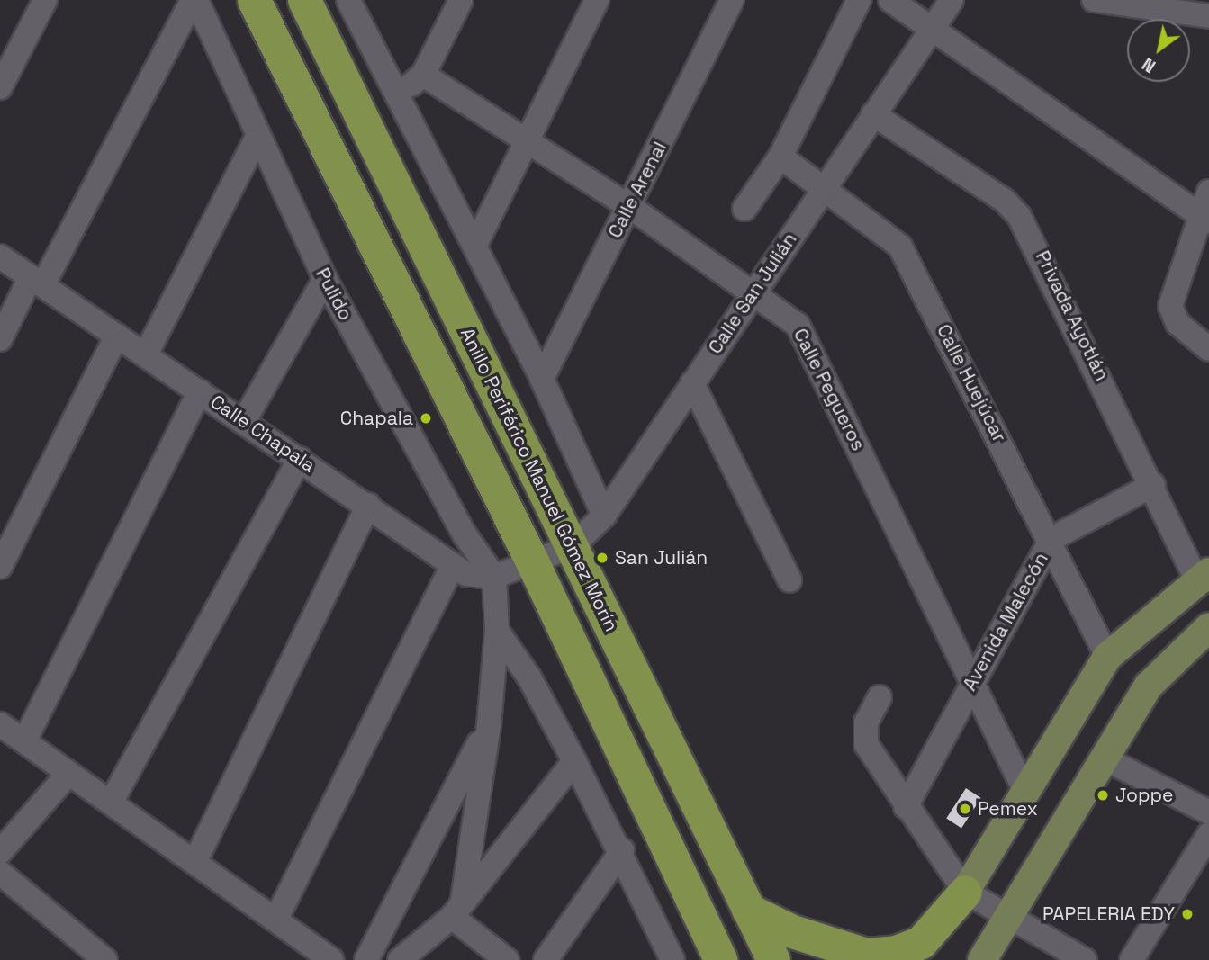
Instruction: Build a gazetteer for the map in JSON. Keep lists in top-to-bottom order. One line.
{"streets":{"highway":["Anillo Periférico Manuel Gómez Morín"],"street":["Calle Arenal","Calle San Julián","Pulido","Privada Ayotlán","Calle Huejúcar","Calle Pegueros","Calle Chapala","Avenida Malecón"]},"crossings":[["Calle Arenal","Calle Pegueros"],["Calle San Julián","Privada Ayotlán"],["Calle San Julián","Calle Huejúcar"],["Calle San Julián","Calle Pegueros"],["Calle San Julián","Calle Chapala"],["Calle San Julián","Anillo Periférico Manuel Gómez Morín"],["Pulido","Calle Chapala"],["Privada Ayotlán","Avenida Malecón"],["Calle Huejúcar","Avenida Malecón"],["Calle Pegueros","Avenida Malecón"]],"places":["Chapala","San Julián","Joppe","Pemex","PAPELERIA EDY"],"north":"bottom left"}
